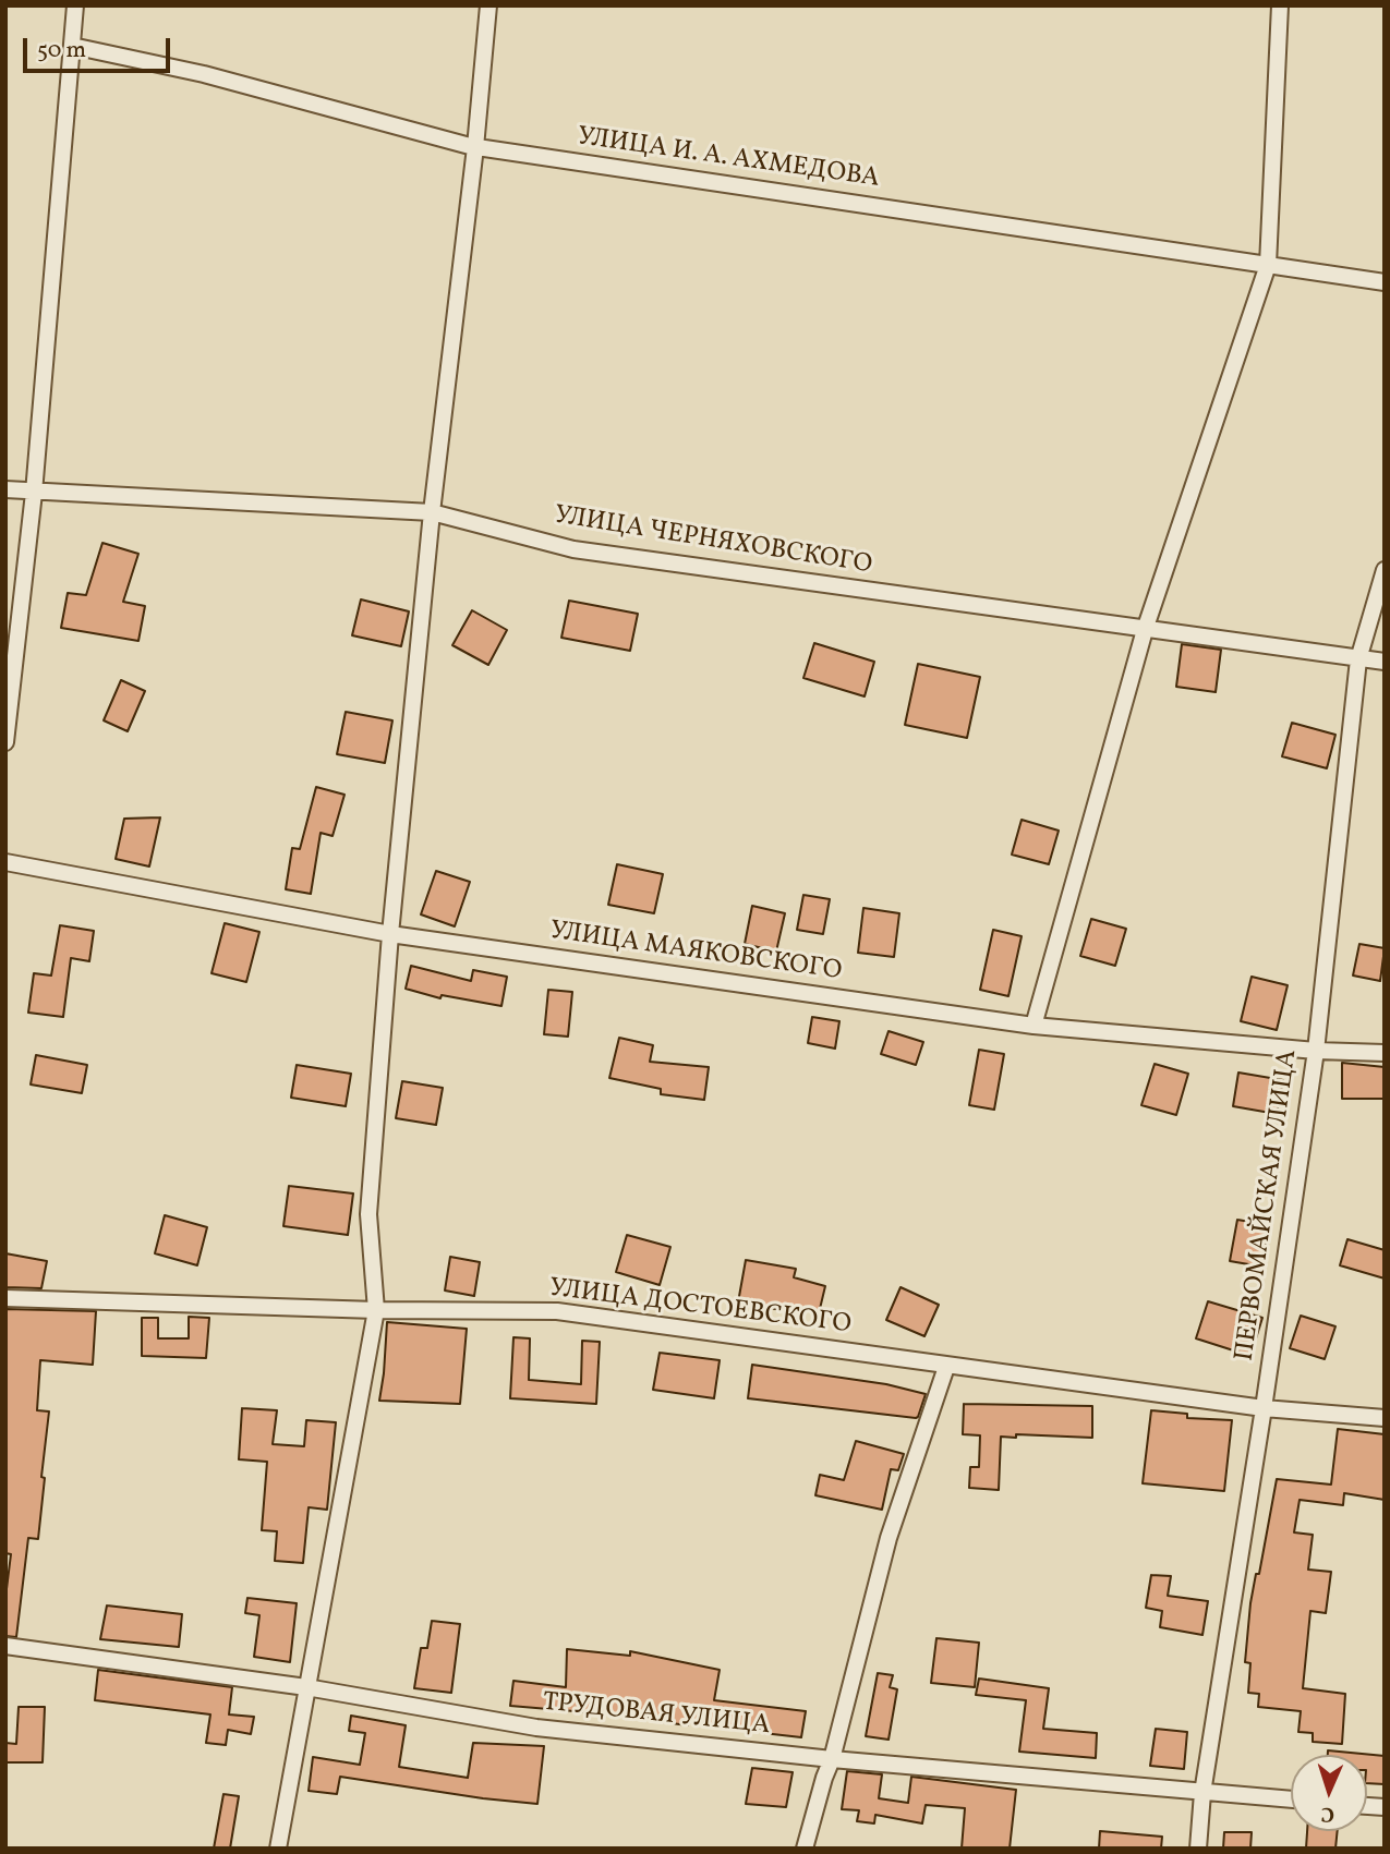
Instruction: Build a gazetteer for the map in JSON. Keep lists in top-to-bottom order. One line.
{"streets":{"street":["УЛИЦА И. А. АХМЕДОВА","УЛИЦА ЧЕРНЯХОВСКОГО","УЛИЦА МАЯКОВСКОГО","ПЕРВОМАЙСКАЯ УЛИЦА","УЛИЦА ДОСТОЕВСКОГО","ТРУДОВАЯ УЛИЦА"]},"crossings":[["УЛИЦА ЧЕРНЯХОВСКОГО","ПЕРВОМАЙСКАЯ УЛИЦА"],["УЛИЦА МАЯКОВСКОГО","ПЕРВОМАЙСКАЯ УЛИЦА"],["ПЕРВОМАЙСКАЯ УЛИЦА","УЛИЦА ДОСТОЕВСКОГО"],["ПЕРВОМАЙСКАЯ УЛИЦА","ТРУДОВАЯ УЛИЦА"]],"scale_bar":"50 m","north":"bottom"}
